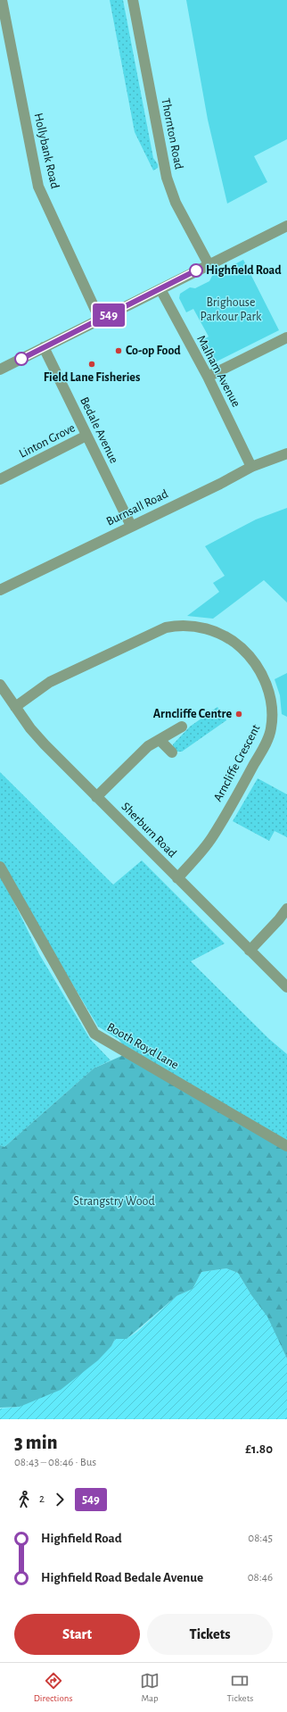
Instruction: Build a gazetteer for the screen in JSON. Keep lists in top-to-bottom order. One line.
{"streets":{"street":["Thornton Road","Hollybank Road","Malham Avenue","Bedale Avenue","Linton Grove","Burnsall Road","Arncliffe Crescent","Sherburn Road","Booth Royd Lane"]},"crossings":[["Malham Avenue","Burnsall Road"],["Bedale Avenue","Linton Grove"],["Bedale Avenue","Burnsall Road"],["Arncliffe Crescent","Sherburn Road"]],"parks":["Brighouse Parkour Park","Strangstry Wood"],"places":["Highfield Road","Co-op Food","Field Lane Fisheries","Arncliffe Centre"],"lines":["bus line 549"],"page":{"on_map":"549","heading":["3 min","08:43 – 08:46 · Bus","£1.80"],"legs":["2","549"],"list":[{"name":"Highfield Road","value":"08:45"},{"name":"Highfield Road Bedale Avenue","value":"08:46"}],"buttons":["Start","Tickets"],"tabs":["Directions","Map","Tickets"]}}
